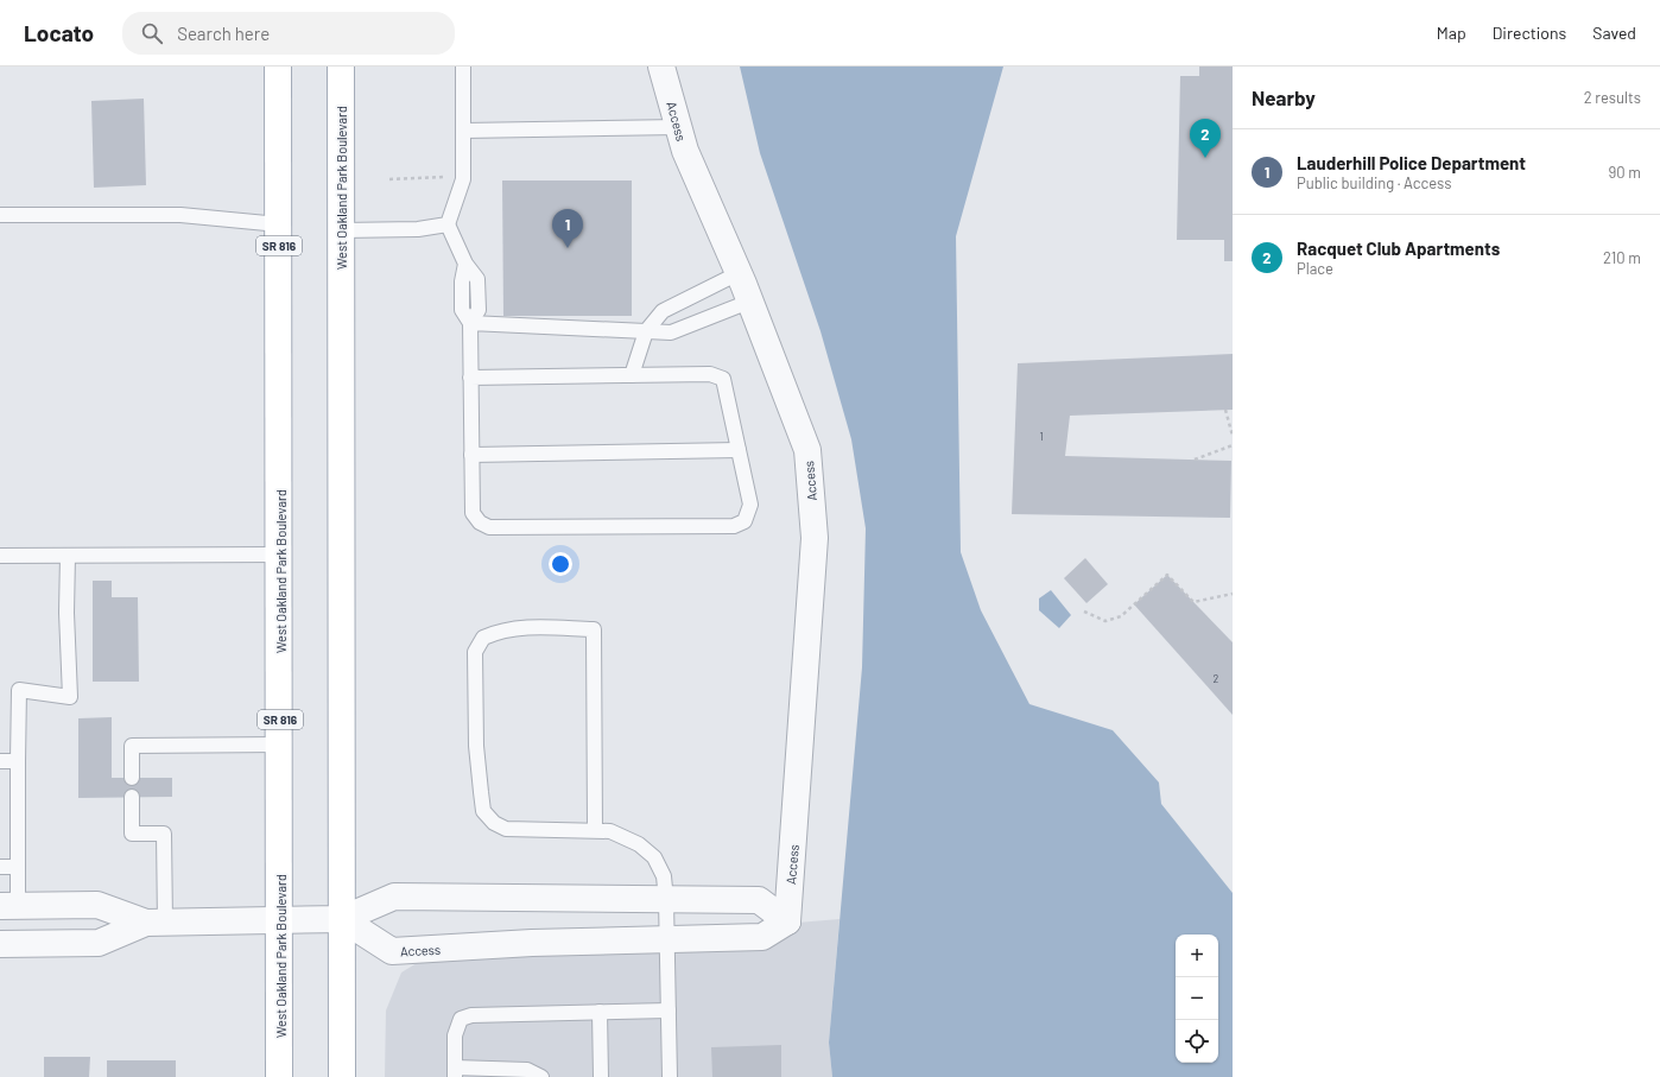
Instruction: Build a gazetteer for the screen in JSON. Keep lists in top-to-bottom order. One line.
{"streets":{"main road":["West Oakland Park Boulevard","SR 816"],"street":["Access"]},"crossings":[["Access","West Oakland Park Boulevard"]],"house_numbers":["1","2"],"page":{"header":"Locato","search":"Search here","nav":["Map","Directions","Saved"],"heading":["Nearby","2 results"],"pins":["2","1"],"list":[{"mark":"1","name":"Lauderhill Police Department","note":"Public building · Access","value":"90 m"},{"mark":"2","name":"Racquet Club Apartments","note":"Place","value":"210 m"}],"map_buttons":["+","−"]}}
